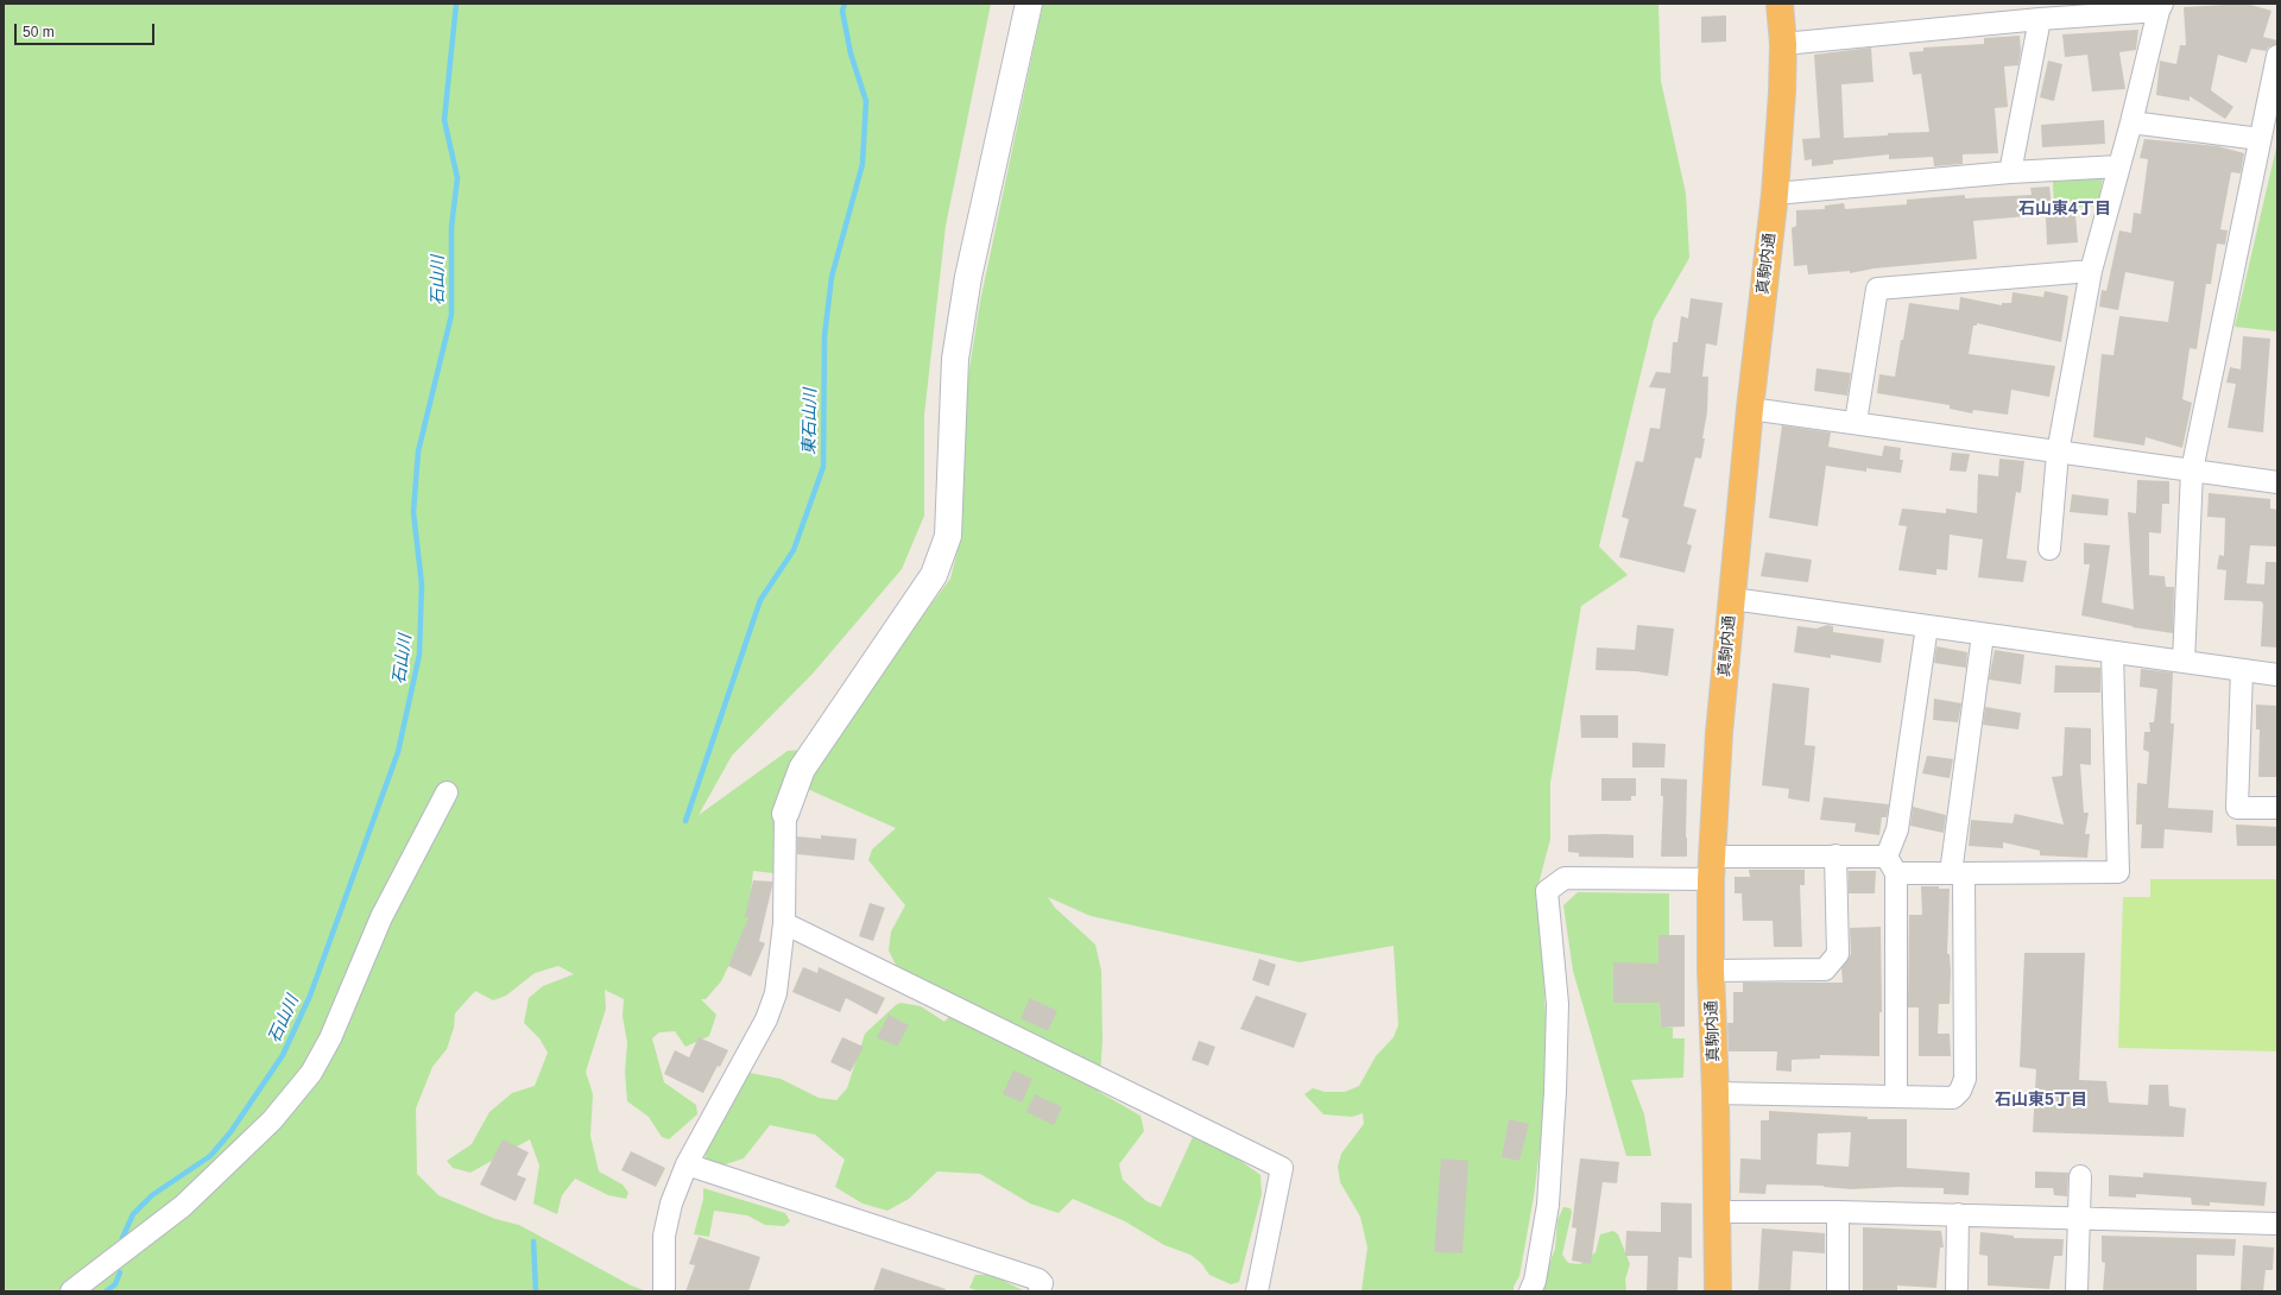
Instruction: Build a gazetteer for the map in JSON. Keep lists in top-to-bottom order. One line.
{"streets":{"highway":["真駒内通"]},"districts":["石山東4丁目","石山東5丁目"],"water":["石山川","東石山川"],"scale_bar":"50 m"}
